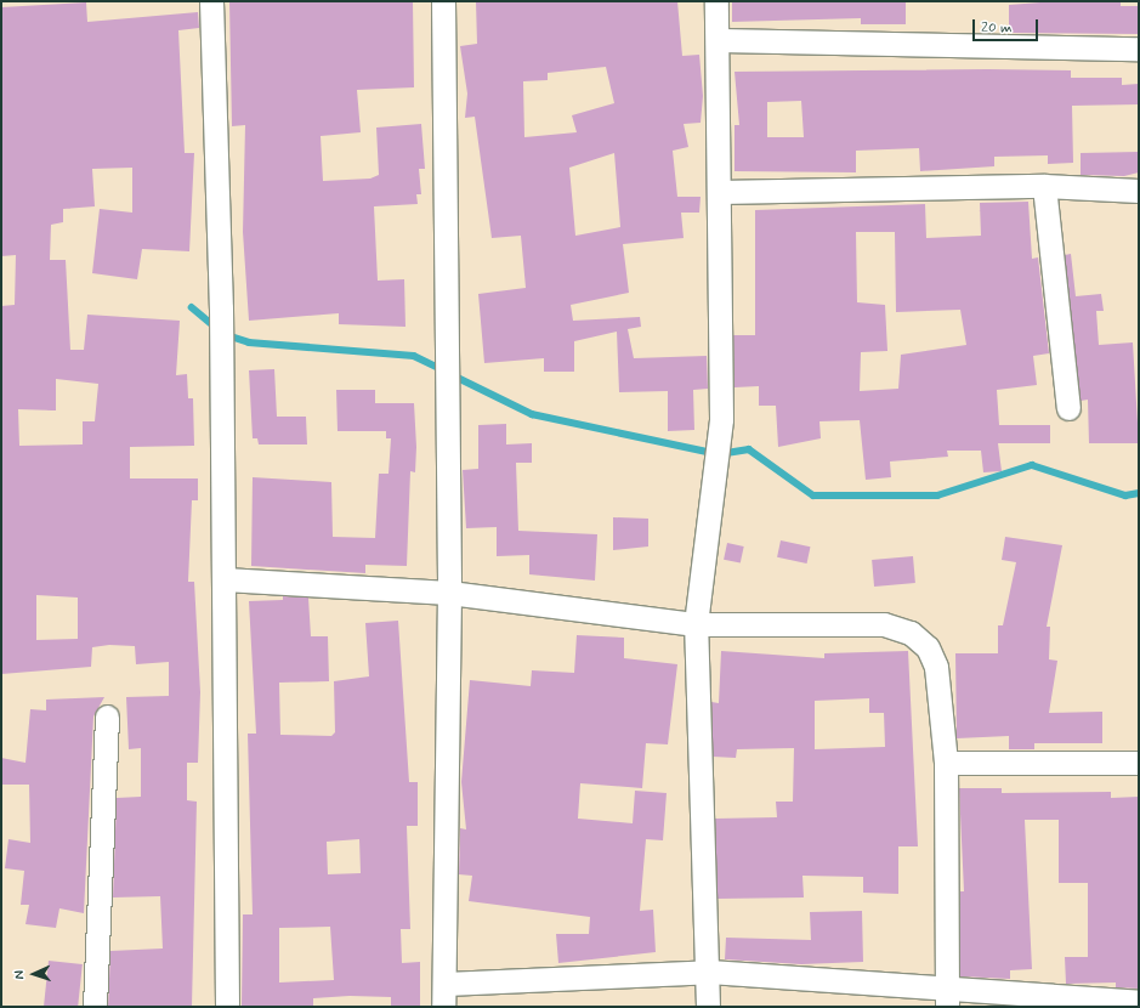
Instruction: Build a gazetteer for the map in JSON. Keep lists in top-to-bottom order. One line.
{"scale_bar":"20 m","north":"left"}
